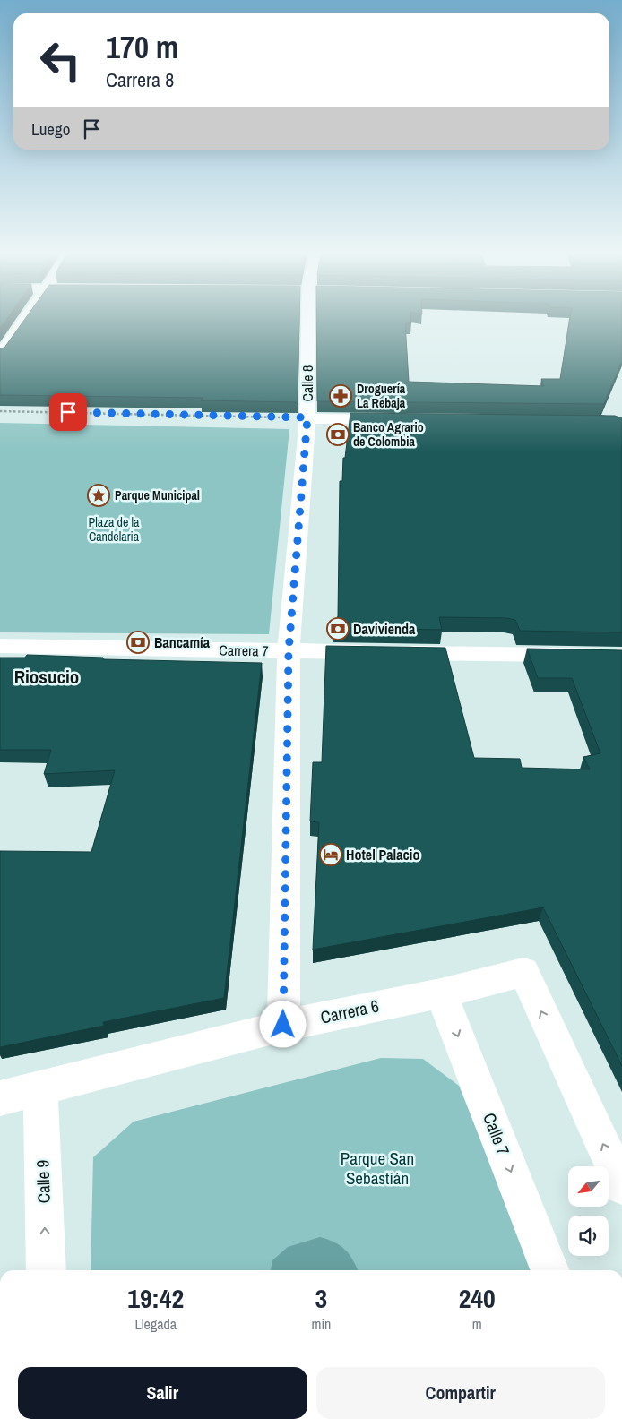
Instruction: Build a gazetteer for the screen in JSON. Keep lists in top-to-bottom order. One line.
{"streets":{"street":["Calle 8","Carrera 7","Carrera 6","Calle 7","Calle 9"]},"crossings":[["Calle 8","Carrera 7"],["Calle 8","Carrera 6"],["Carrera 6","Calle 7"],["Carrera 6","Calle 9"]],"one_way":["Calle 7","Calle 9"],"districts":["Riosucio"],"parks":["Plaza de la Candelaria","Parque San Sebastián"],"places":{"pharmacy":["Droguería La Rebaja"],"bank":["Banco Agrario de Colombia","Davivienda","Bancamía"],"place":["Parque Municipal"],"hotel":["Hotel Palacio"]},"north":"bottom left","page":{"turn":["170 m","Carrera 8"],"then":"Luego","eta":["19:42","Llegada","3","min","240","m"],"buttons":["Salir","Compartir"]}}
